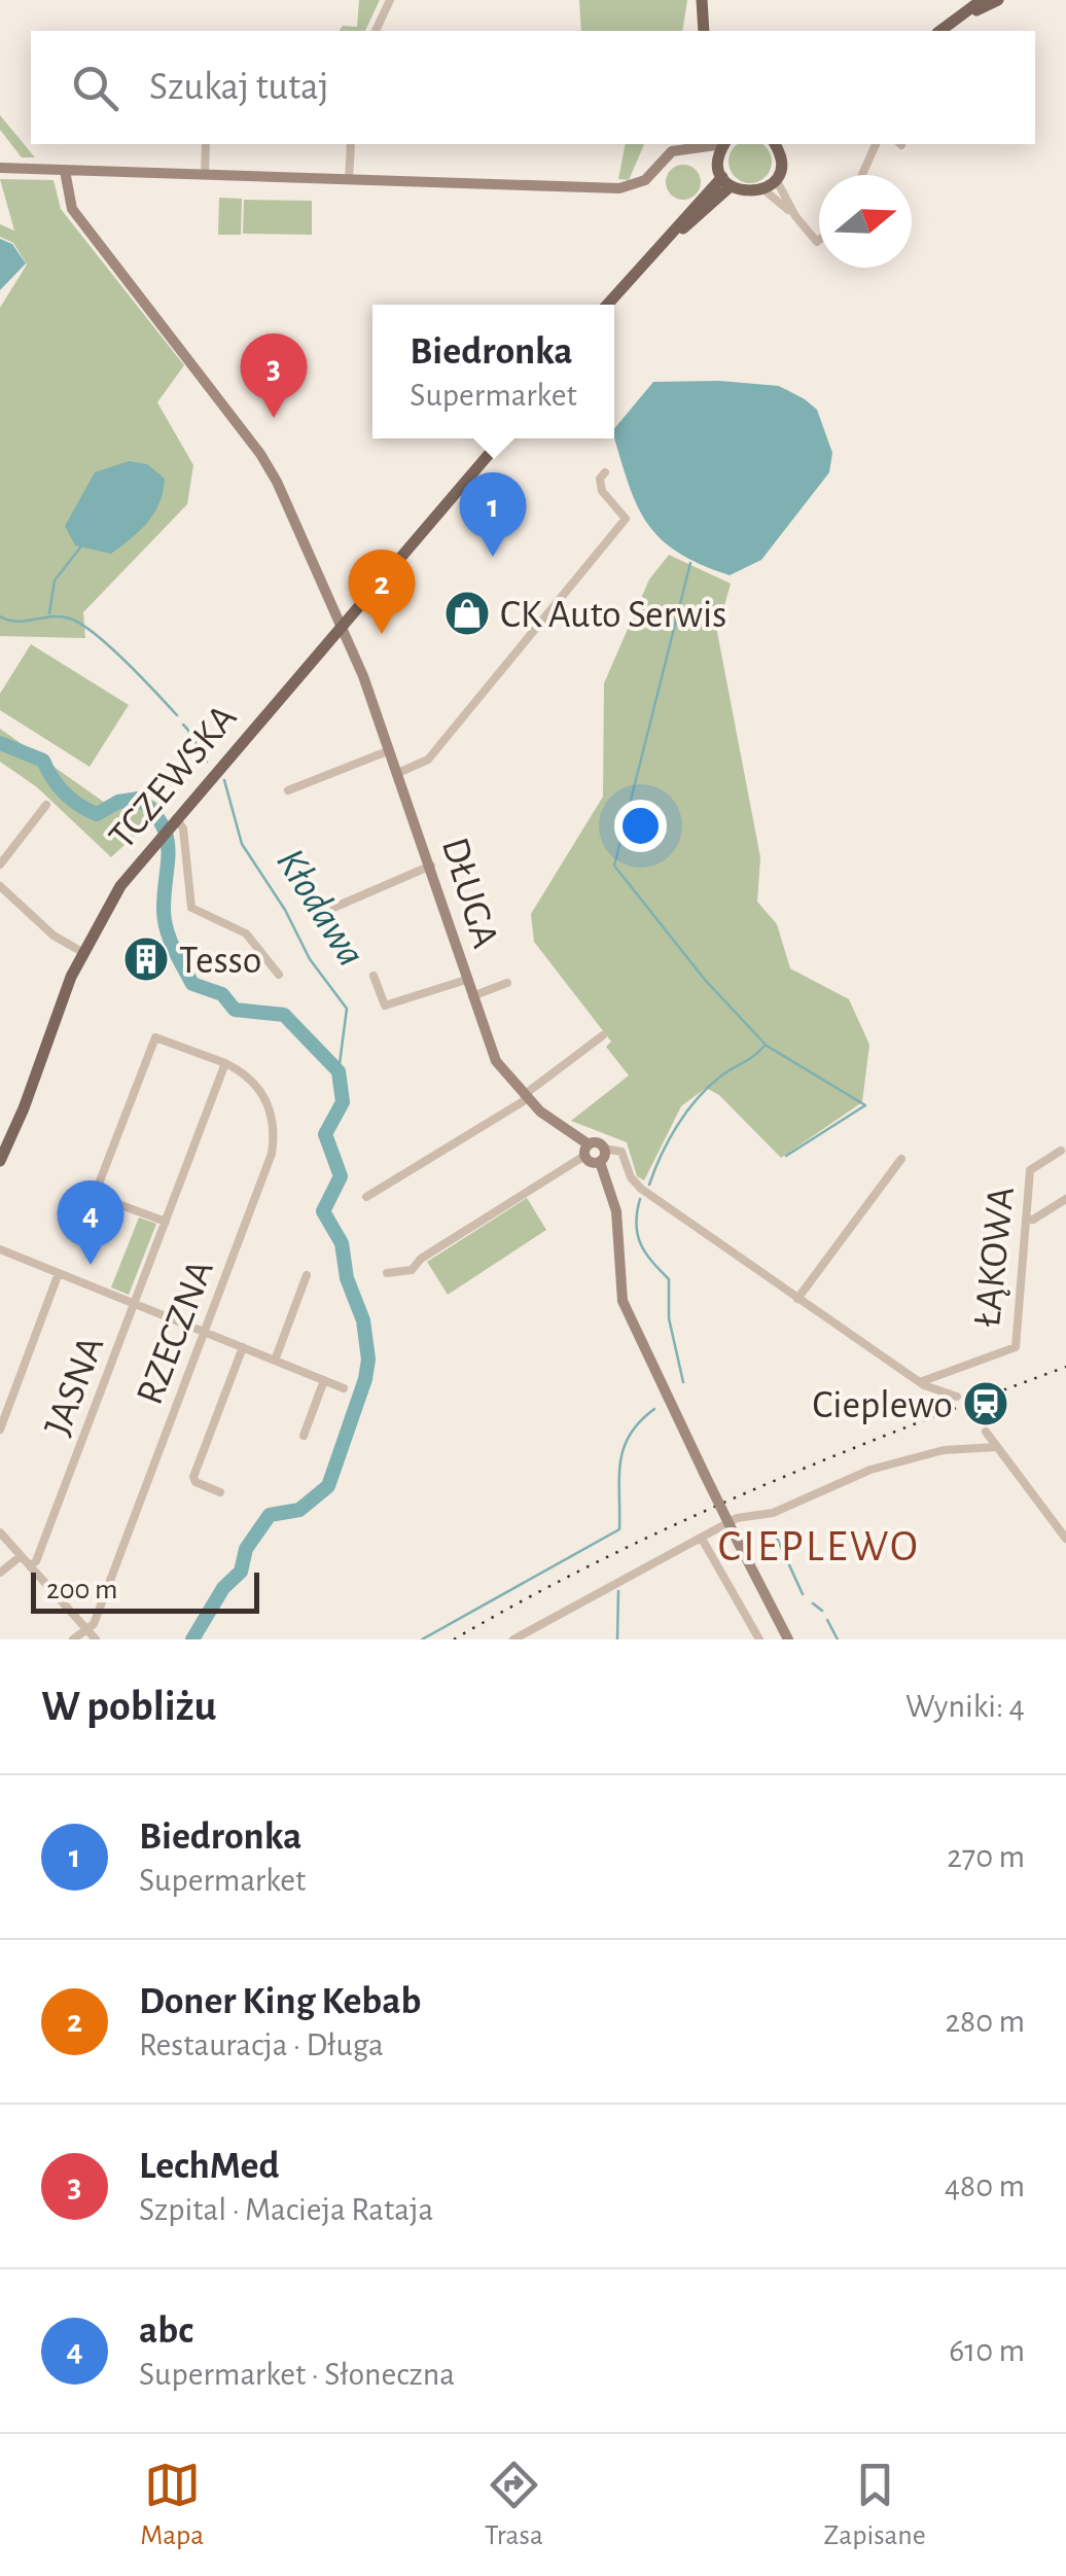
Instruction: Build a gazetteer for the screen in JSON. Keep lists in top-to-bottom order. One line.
{"streets":{"main road":["TCZEWSKA"],"street":["DŁUGA","ŁĄKOWA","RZECZNA","JASNA"]},"crossings":[["TCZEWSKA","DŁUGA"],["RZECZNA","JASNA"]],"districts":["CIEPLEWO"],"water":["Kłodawa"],"places":{"shop":["CK Auto Serwis"],"building":["Tesso"],"station":["Cieplewo"]},"scale_bar":"200 m","north":"right","page":{"search":"Szukaj tutaj","popup":["Biedronka","Supermarket"],"pins":["3","1","2","4"],"scale":"200 m","heading":["W pobliżu","Wyniki: 4"],"list":[{"mark":"1","name":"Biedronka","note":"Supermarket","value":"270 m"},{"mark":"2","name":"Doner King Kebab","note":"Restauracja · Długa","value":"280 m"},{"mark":"3","name":"LechMed","note":"Szpital · Macieja Rataja","value":"480 m"},{"mark":"4","name":"abc","note":"Supermarket · Słoneczna","value":"610 m"}],"nav":["Mapa","Trasa","Zapisane"]}}
